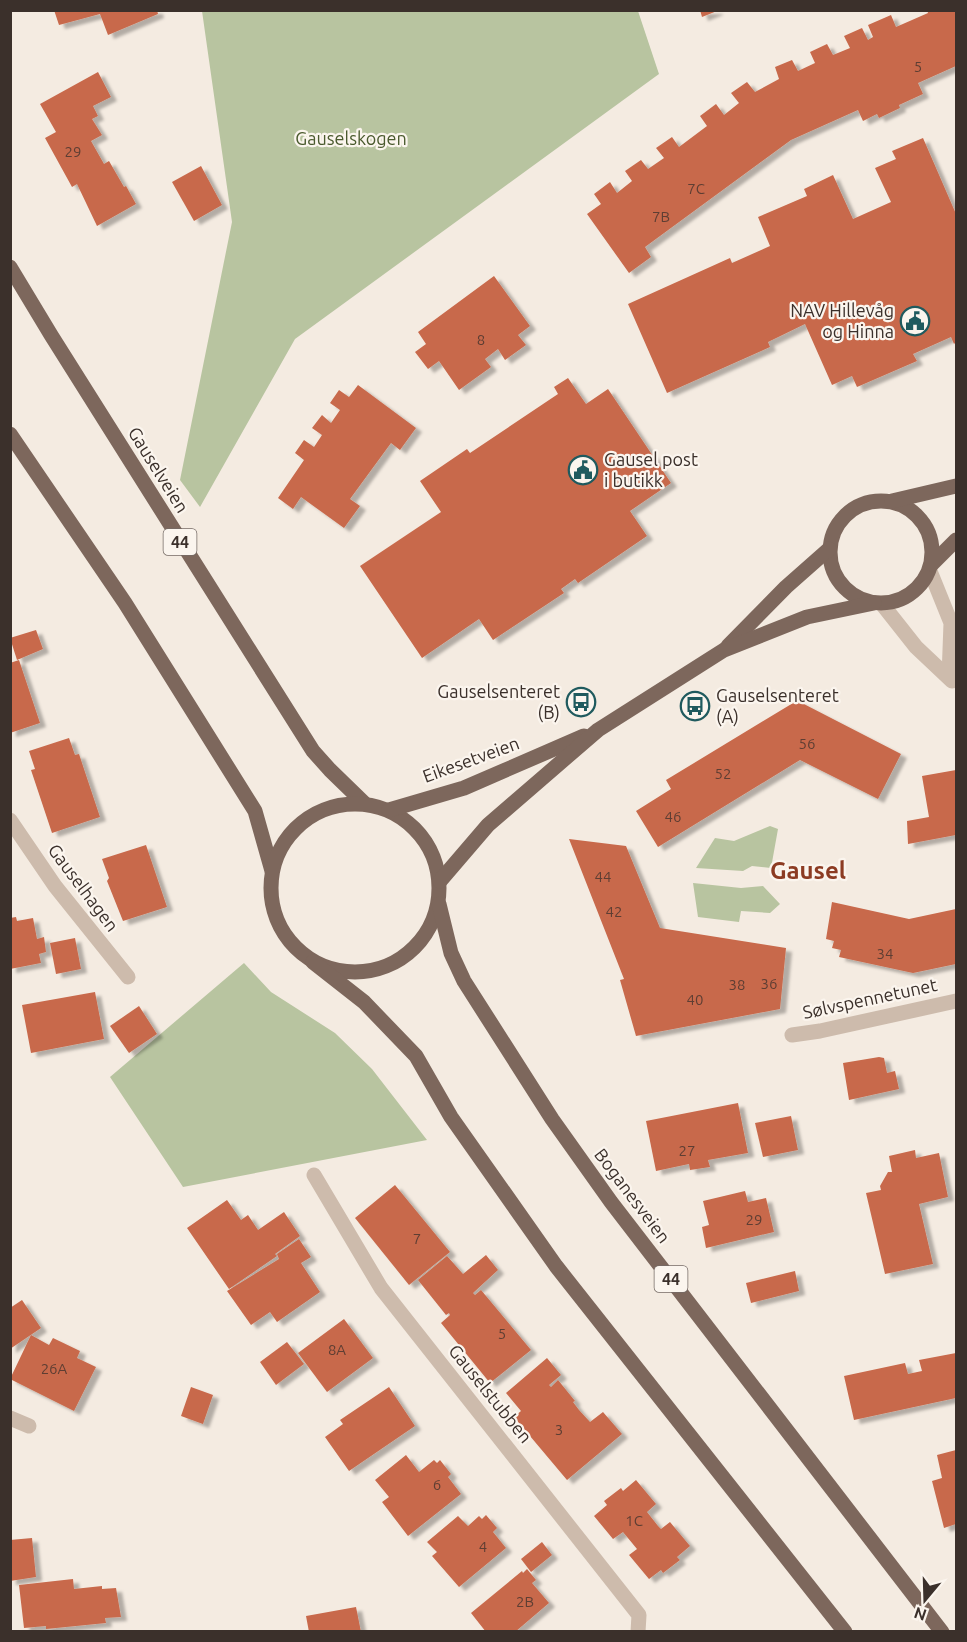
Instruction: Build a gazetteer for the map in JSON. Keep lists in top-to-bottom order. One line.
{"streets":{"main road":["Gauselveien","44","Eikesetveien","Boganesveien"],"street":["Gauselhagen","Sølvspennetunet","Gauselstubben"]},"crossings":[["Gauselveien","44"],["Gauselveien","Eikesetveien"],["Gauselveien","Boganesveien"],["44","Eikesetveien"],["44","Boganesveien"],["Eikesetveien","Boganesveien"]],"districts":["Gausel"],"parks":["Gauselskogen"],"places":{"public building":["NAV Hillevåg og Hinna","Gausel post i butikk"],"bus stop":["Gauselsenteret (B)","Gauselsenteret (A)"]},"house_numbers":["5","29","7C","7B","8","56","52","46","44","42","34","36","38","40","27","29","7","5","8A","26A","3","6","1C","4","2B"],"north":"bottom"}
